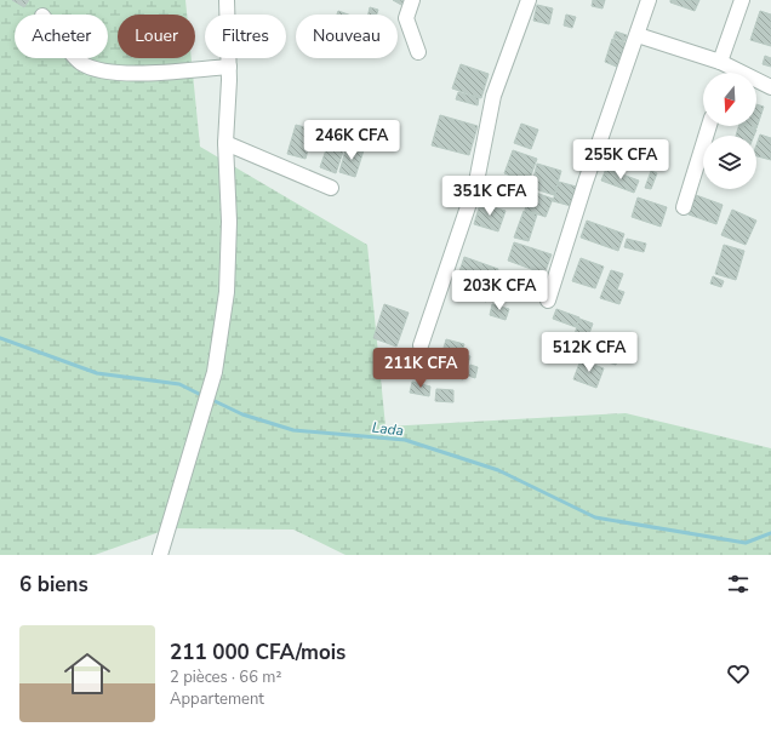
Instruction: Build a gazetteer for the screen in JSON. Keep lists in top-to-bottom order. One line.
{"water":["Lada"],"north":"bottom","page":{"chip":["Acheter","Louer","Filtres","Nouveau"],"price":["246K CFA","255K CFA","351K CFA","203K CFA","512K CFA","211K CFA"],"heading":"6 biens","list":[{"name":"211 000 CFA/mois","note":"2 pièces · 66 m² · Appartement"}]}}
